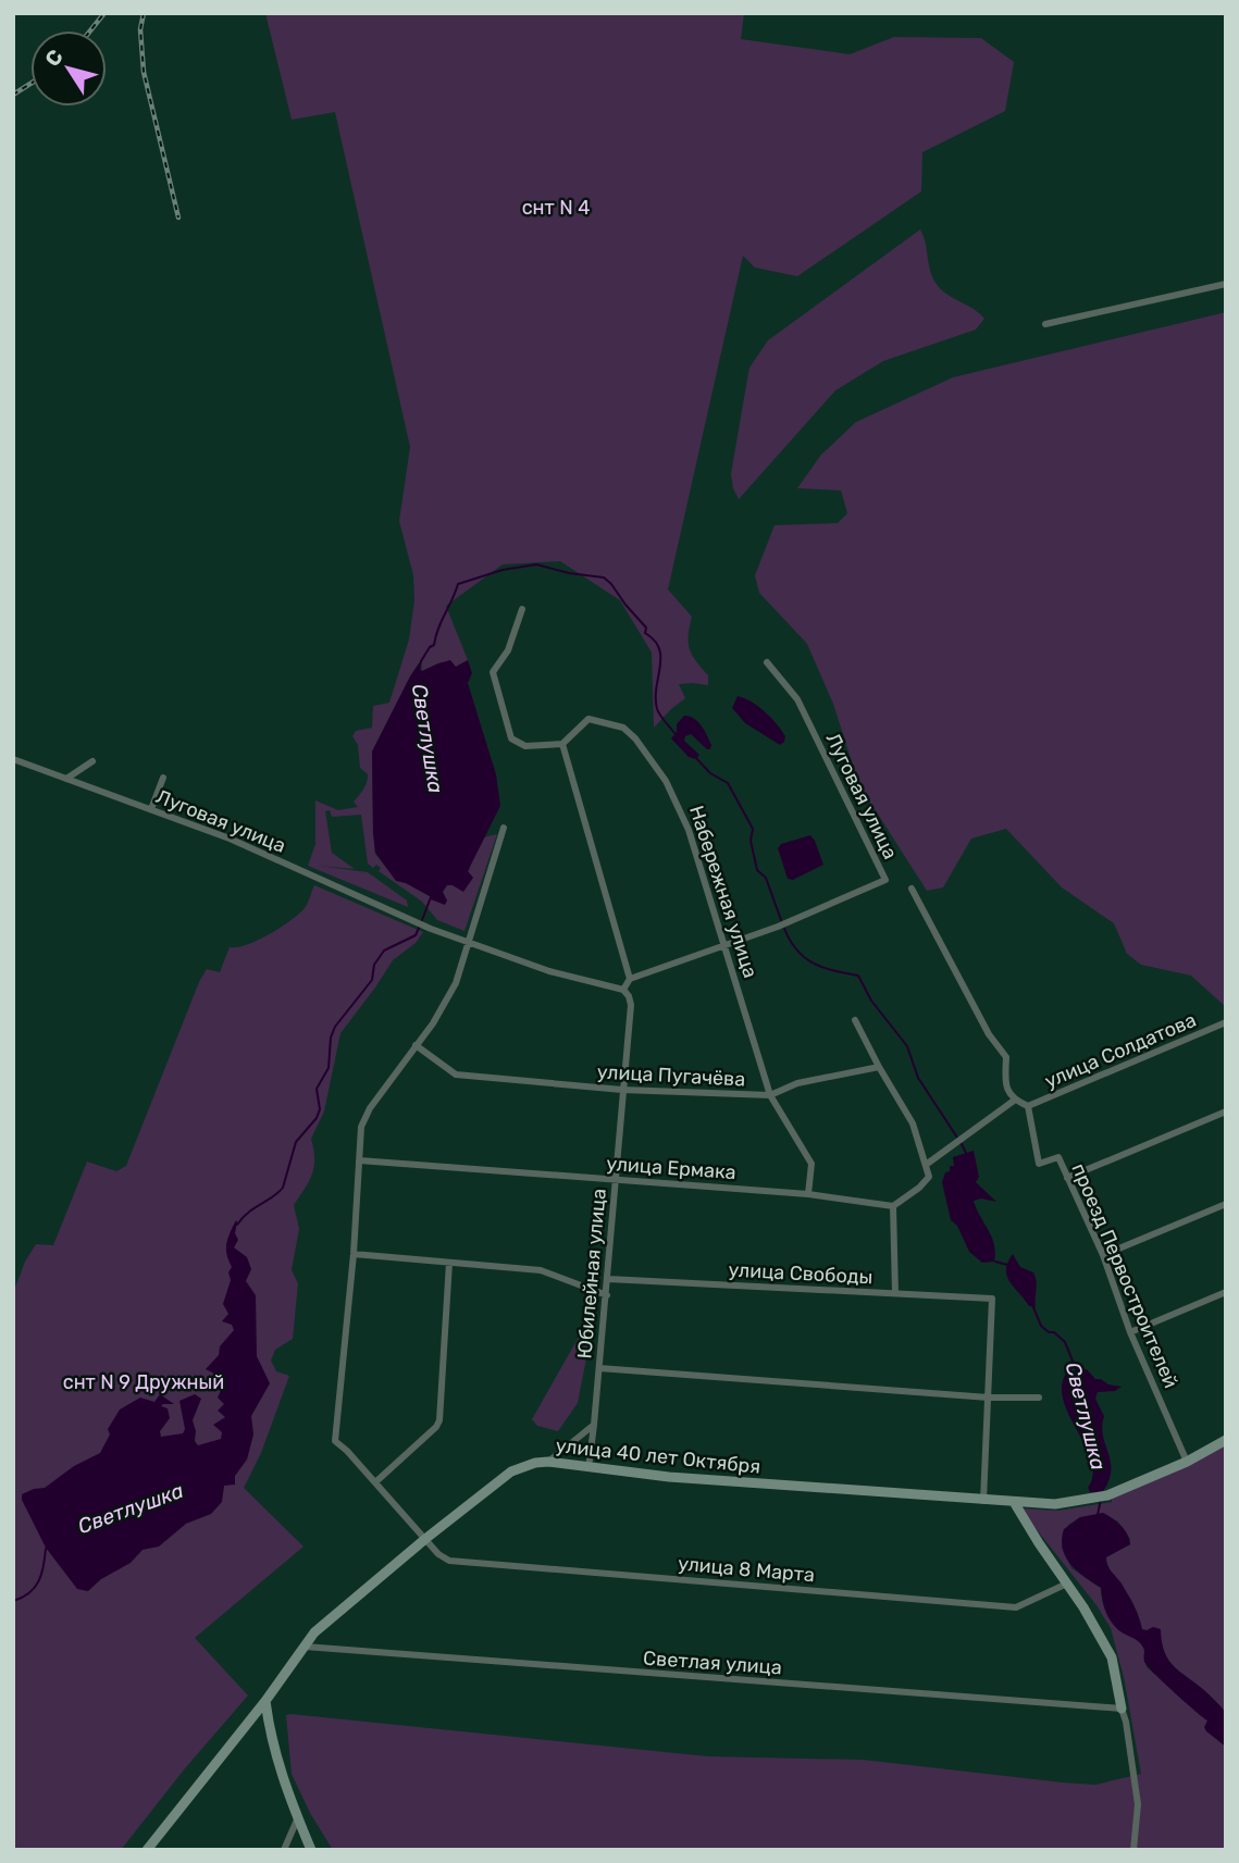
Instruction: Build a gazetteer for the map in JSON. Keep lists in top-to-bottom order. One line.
{"streets":{"main road":["улица 40 лет Октября"],"street":["Луговая улица","Набережная улица","улица Солдатова","улица Пугачёва","улица Ермака","Юбилейная улица","улица Свободы","проезд Первостроителей","улица 8 Марта","Светлая улица"]},"crossings":[["Луговая улица","Набережная улица"],["Луговая улица","улица 8 Марта"],["Набережная улица","улица Пугачёва"],["Набережная улица","улица Ермака"],["улица Солдатова","проезд Первостроителей"],["улица Пугачёва","Юбилейная улица"],["улица Пугачёва","улица 8 Марта"],["улица Ермака","Юбилейная улица"],["улица Ермака","улица 8 Марта"],["Юбилейная улица","улица Свободы"],["Юбилейная улица","улица 40 лет Октября"],["проезд Первостроителей","улица 40 лет Октября"],["улица 40 лет Октября","улица 8 Марта"],["улица 40 лет Октября","Светлая улица"]],"water":["Светлушка"],"parks":["снт N 4","снт N 9 Дружный"],"north":"top left"}
